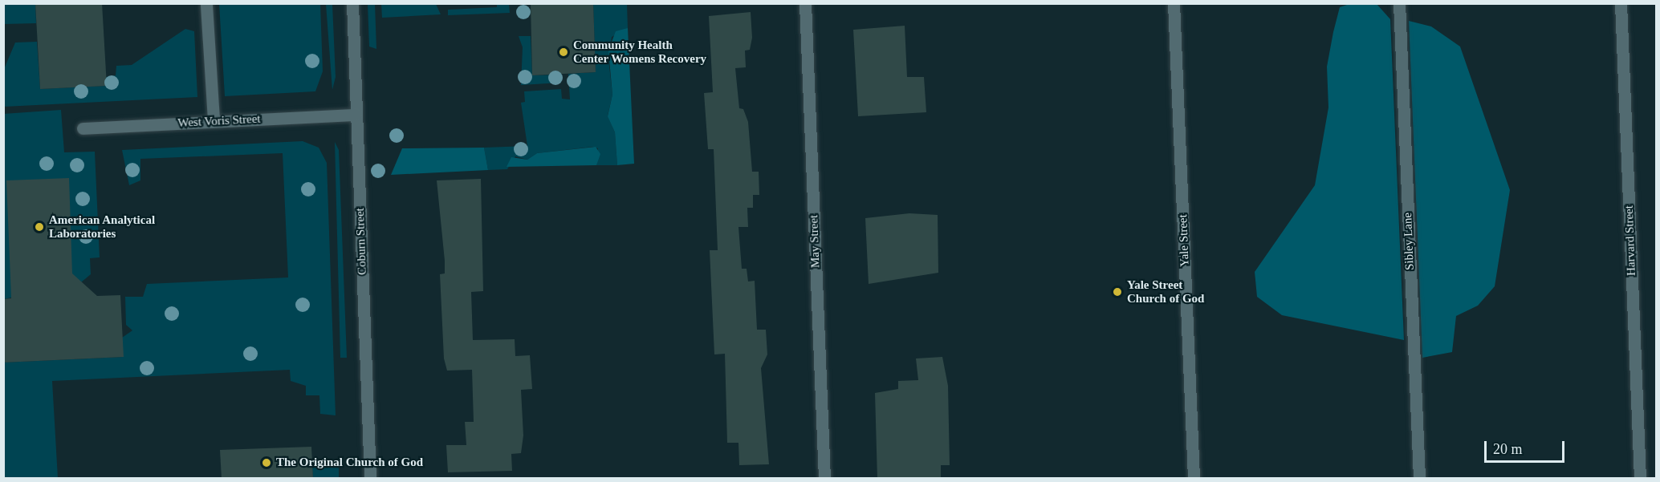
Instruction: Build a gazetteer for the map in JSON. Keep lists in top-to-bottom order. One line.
{"streets":{"street":["West Voris Street","Yale Street","Harvard Street","Coburn Street","May Street","Sibley Lane"]},"crossings":[["West Voris Street","Coburn Street"]],"places":["Community Health Center Womens Recovery","American Analytical Laboratories","Yale Street Church of God","The Original Church of God"],"scale_bar":"20 m"}
